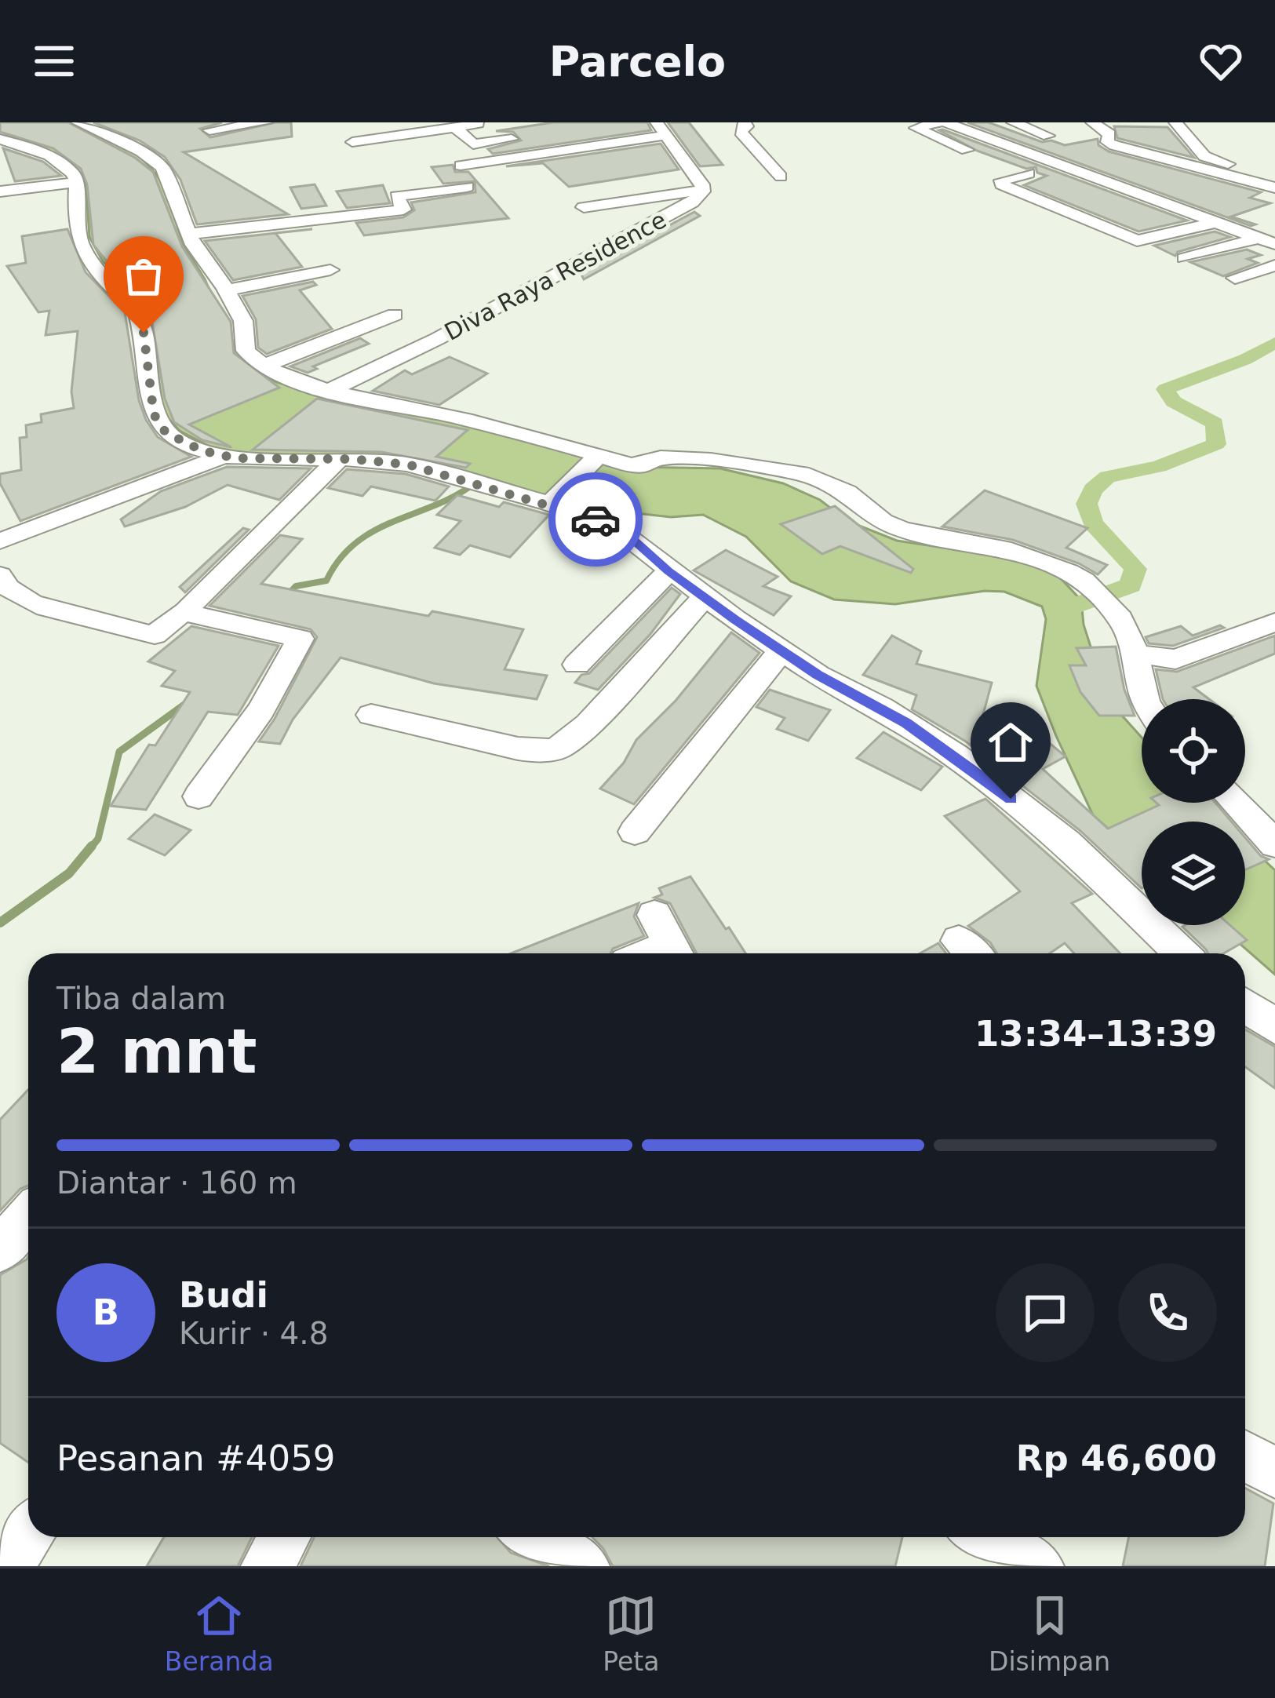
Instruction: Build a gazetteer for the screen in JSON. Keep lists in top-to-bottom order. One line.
{"streets":{"street":["Diva Raya Residence"]},"page":{"header":"Parcelo","heading":["2 mnt","Tiba dalam","13:34–13:39"],"panel":["Budi","Kurir · 4.8","Pesanan #4059","Rp 46,600"],"bar":"Diantar · 160 m","round":"B","tabs":["Beranda","Peta","Disimpan"]}}
